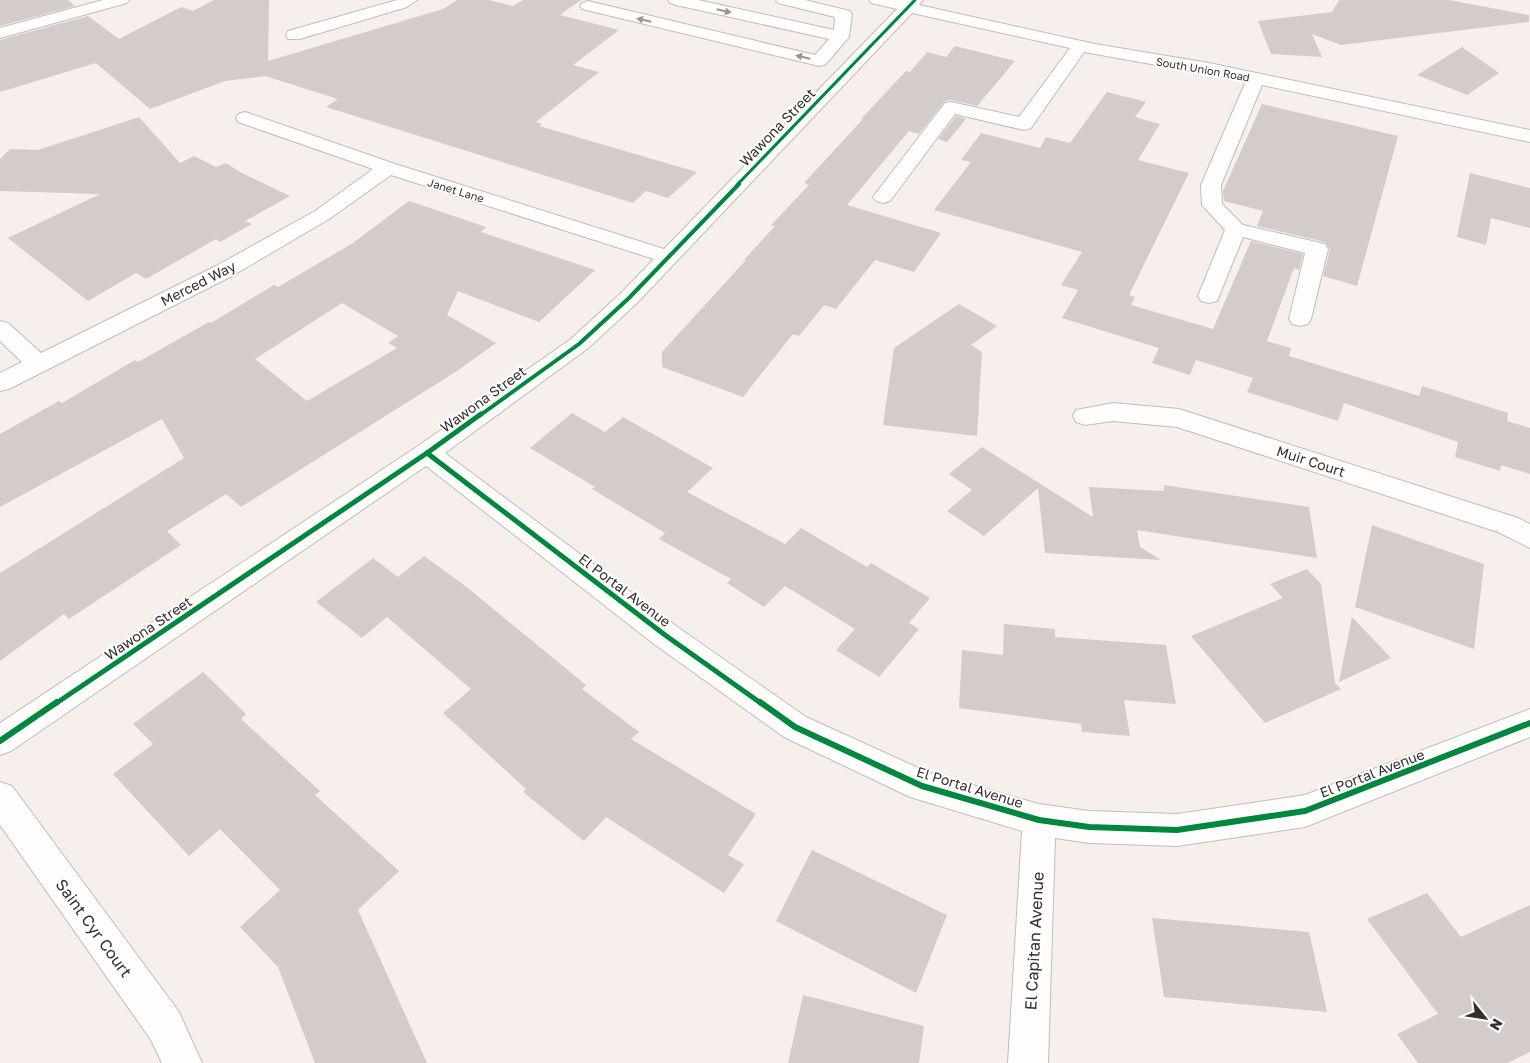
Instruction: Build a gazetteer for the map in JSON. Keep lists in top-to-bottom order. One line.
{"streets":{"street":["South Union Road","Wawona Street","Janet Lane","Merced Way","Muir Court","El Portal Avenue","Saint Cyr Court","El Capitan Avenue"]},"crossings":[["South Union Road","Wawona Street"],["Wawona Street","Janet Lane"],["Wawona Street","El Portal Avenue"],["Janet Lane","Merced Way"],["El Portal Avenue","El Capitan Avenue"]],"north":"bottom right"}
